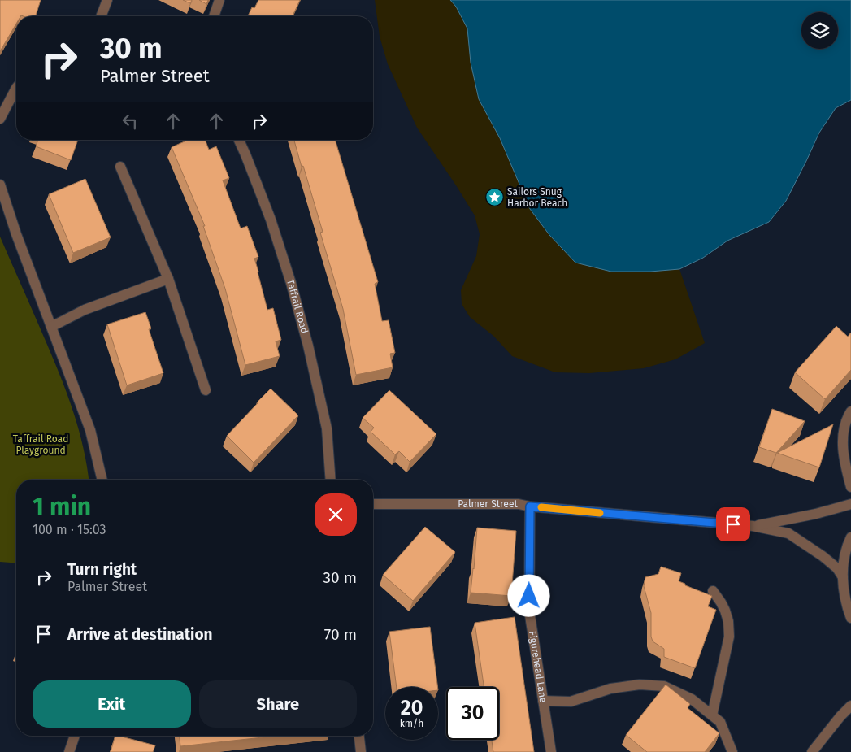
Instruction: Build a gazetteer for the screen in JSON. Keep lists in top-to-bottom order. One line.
{"streets":{"street":["Taffrail Road","Palmer Street","Figurehead Lane"]},"crossings":[["Palmer Street","Figurehead Lane"]],"parks":["Taffrail Road Playground"],"places":{"place":["Sailors Snug Harbor Beach"]},"page":{"turn":["30 m","Palmer Street"],"heading":["1 min","100 m · 15:03"],"list":[{"name":"Turn right","note":"Palmer Street","value":"30 m"},{"name":"Arrive at destination","value":"70 m"}],"buttons":["Exit","Share"],"speed":"20 km/h","limit":"30"}}
